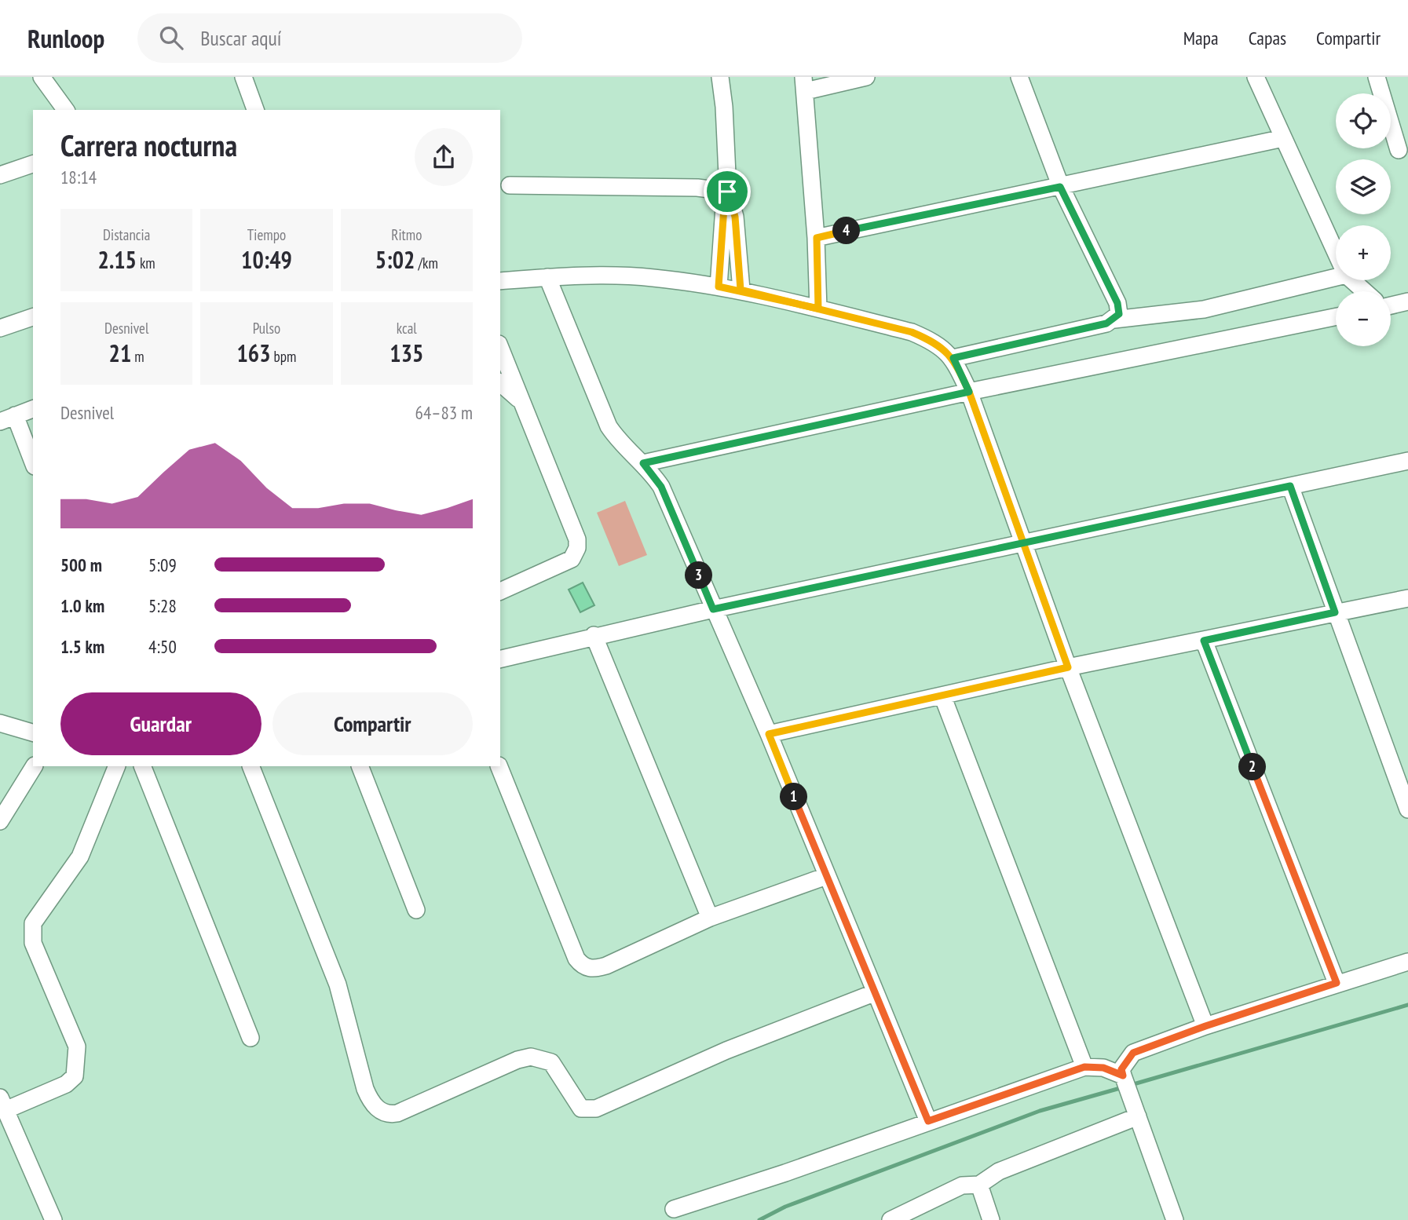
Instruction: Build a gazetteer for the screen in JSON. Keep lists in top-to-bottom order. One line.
{"page":{"header":"Runloop","search":"Buscar aquí","nav":["Mapa","Capas","Compartir"],"map_buttons":["+","−"],"heading":["Carrera nocturna","18:14"],"stats":[["Distancia","2.15 km"],["Tiempo","10:49"],["Ritmo","5:02 /km"],["Desnivel","21 m"],["Pulso","163 bpm"],["kcal","135"]],"pins":["4","3","2","1"],"chart":["Desnivel","64–83 m"],"list":[{"name":"500 m","note":"5:09"},{"name":"1.0 km","note":"5:28"},{"name":"1.5 km","note":"4:50"}],"buttons":["Guardar","Compartir"]}}
